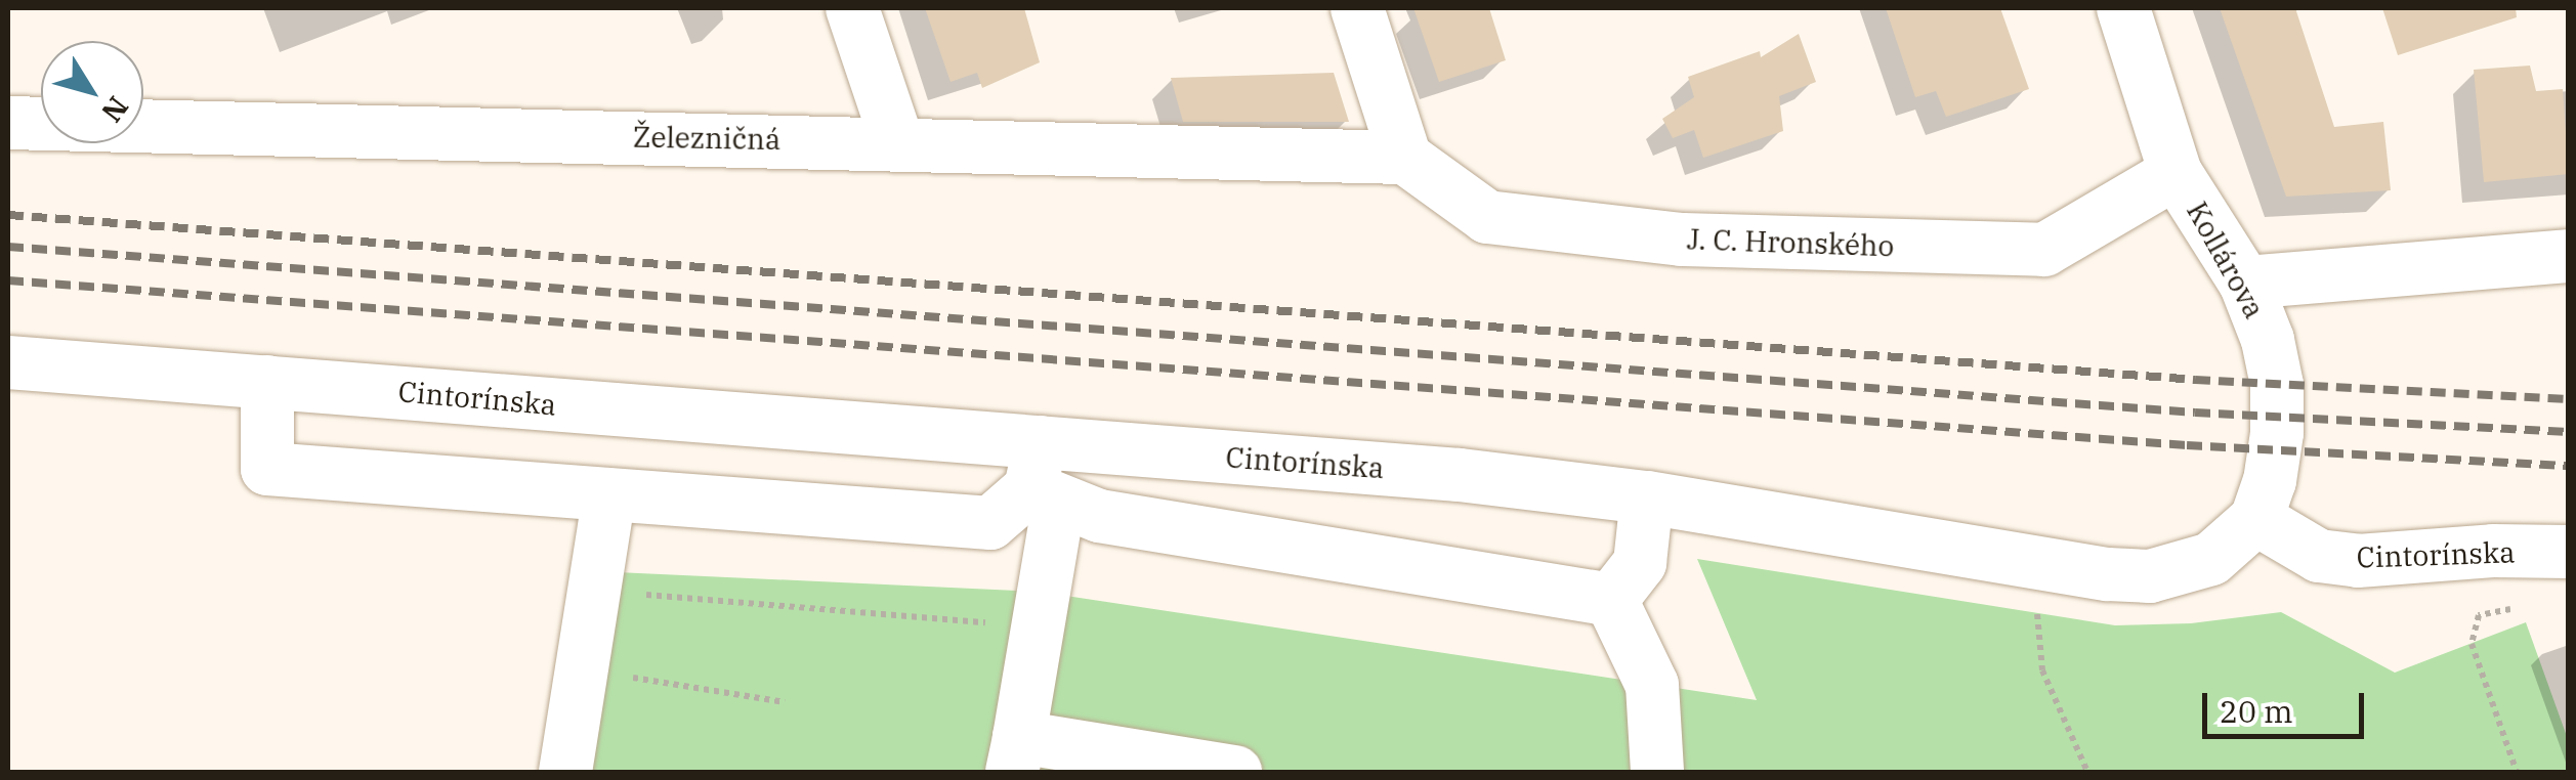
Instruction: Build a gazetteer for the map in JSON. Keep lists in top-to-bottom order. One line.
{"streets":{"street":["Železničná","J. C. Hronského","Kollárova","Cintorínska"]},"crossings":[["Železničná","J. C. Hronského"],["J. C. Hronského","Kollárova"],["Kollárova","Cintorínska"]],"scale_bar":"20 m","north":"bottom right"}
